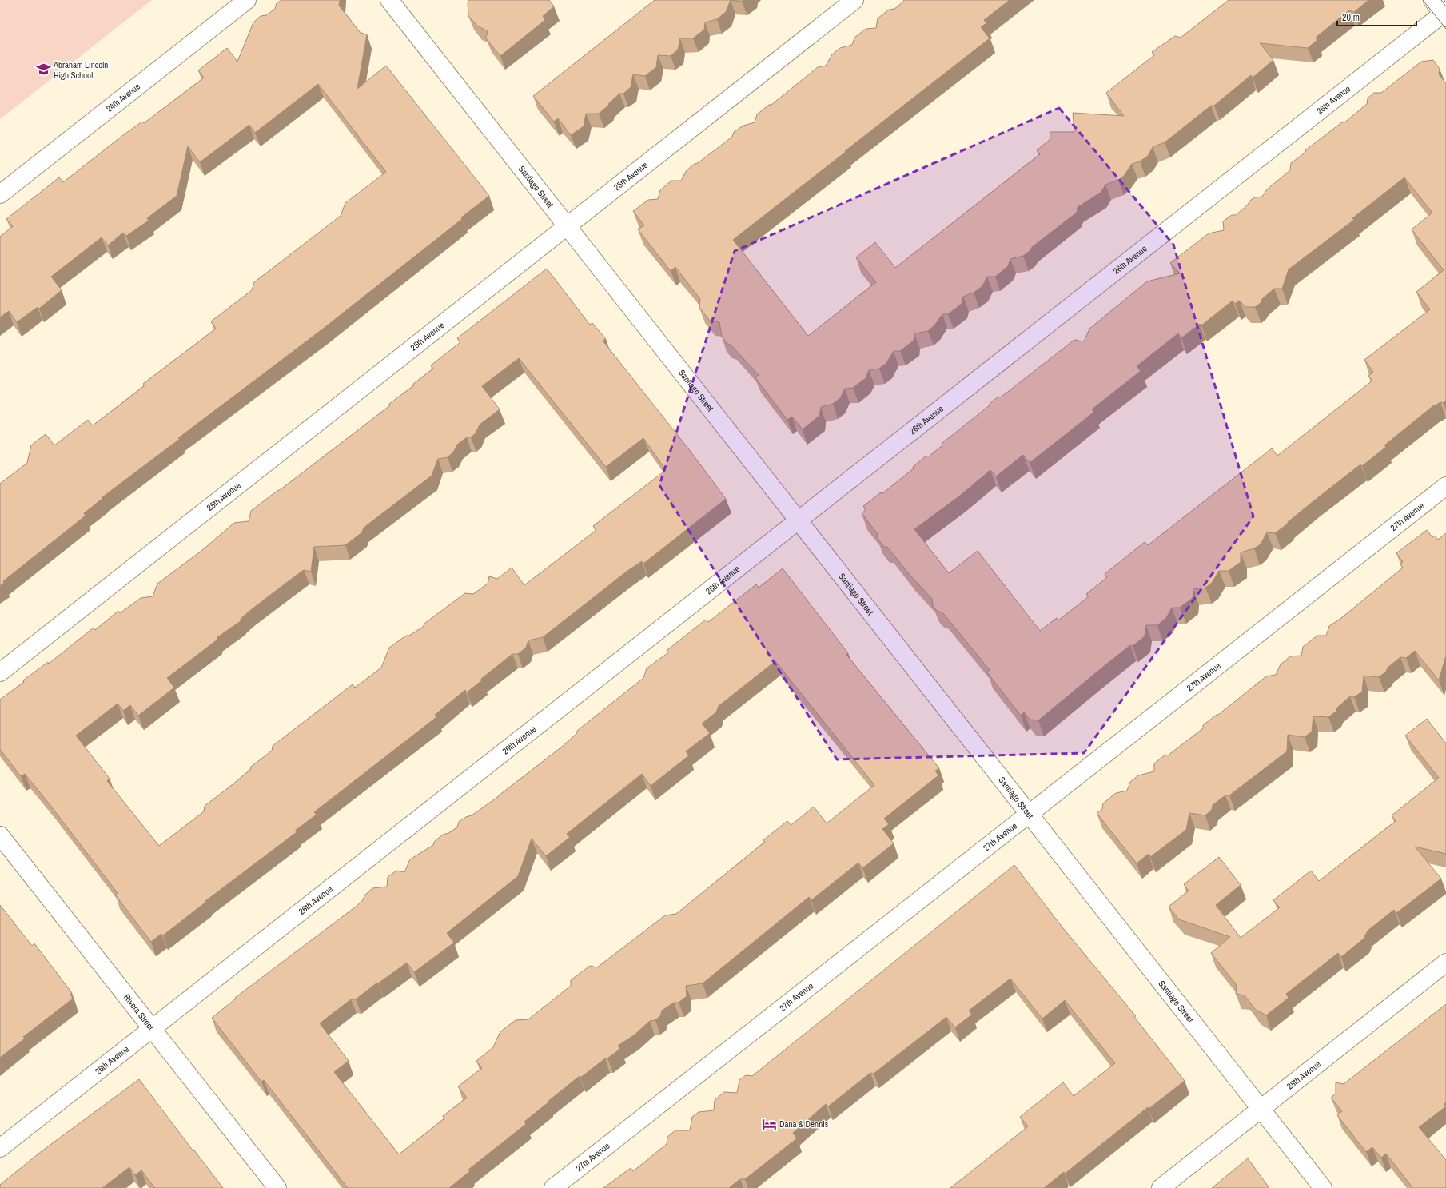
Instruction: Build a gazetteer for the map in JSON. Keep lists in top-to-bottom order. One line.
{"streets":{"street":["24th Avenue","26th Avenue","25th Avenue","Santiago Street","27th Avenue","Rivera Street","28th Avenue"]},"crossings":[["26th Avenue","Santiago Street"],["26th Avenue","Rivera Street"],["25th Avenue","Santiago Street"],["Santiago Street","27th Avenue"],["Santiago Street","28th Avenue"]],"places":{"school or university":["Abraham Lincoln High School"],"hotel":["Dana & Dennis"]},"scale_bar":"20 m"}
